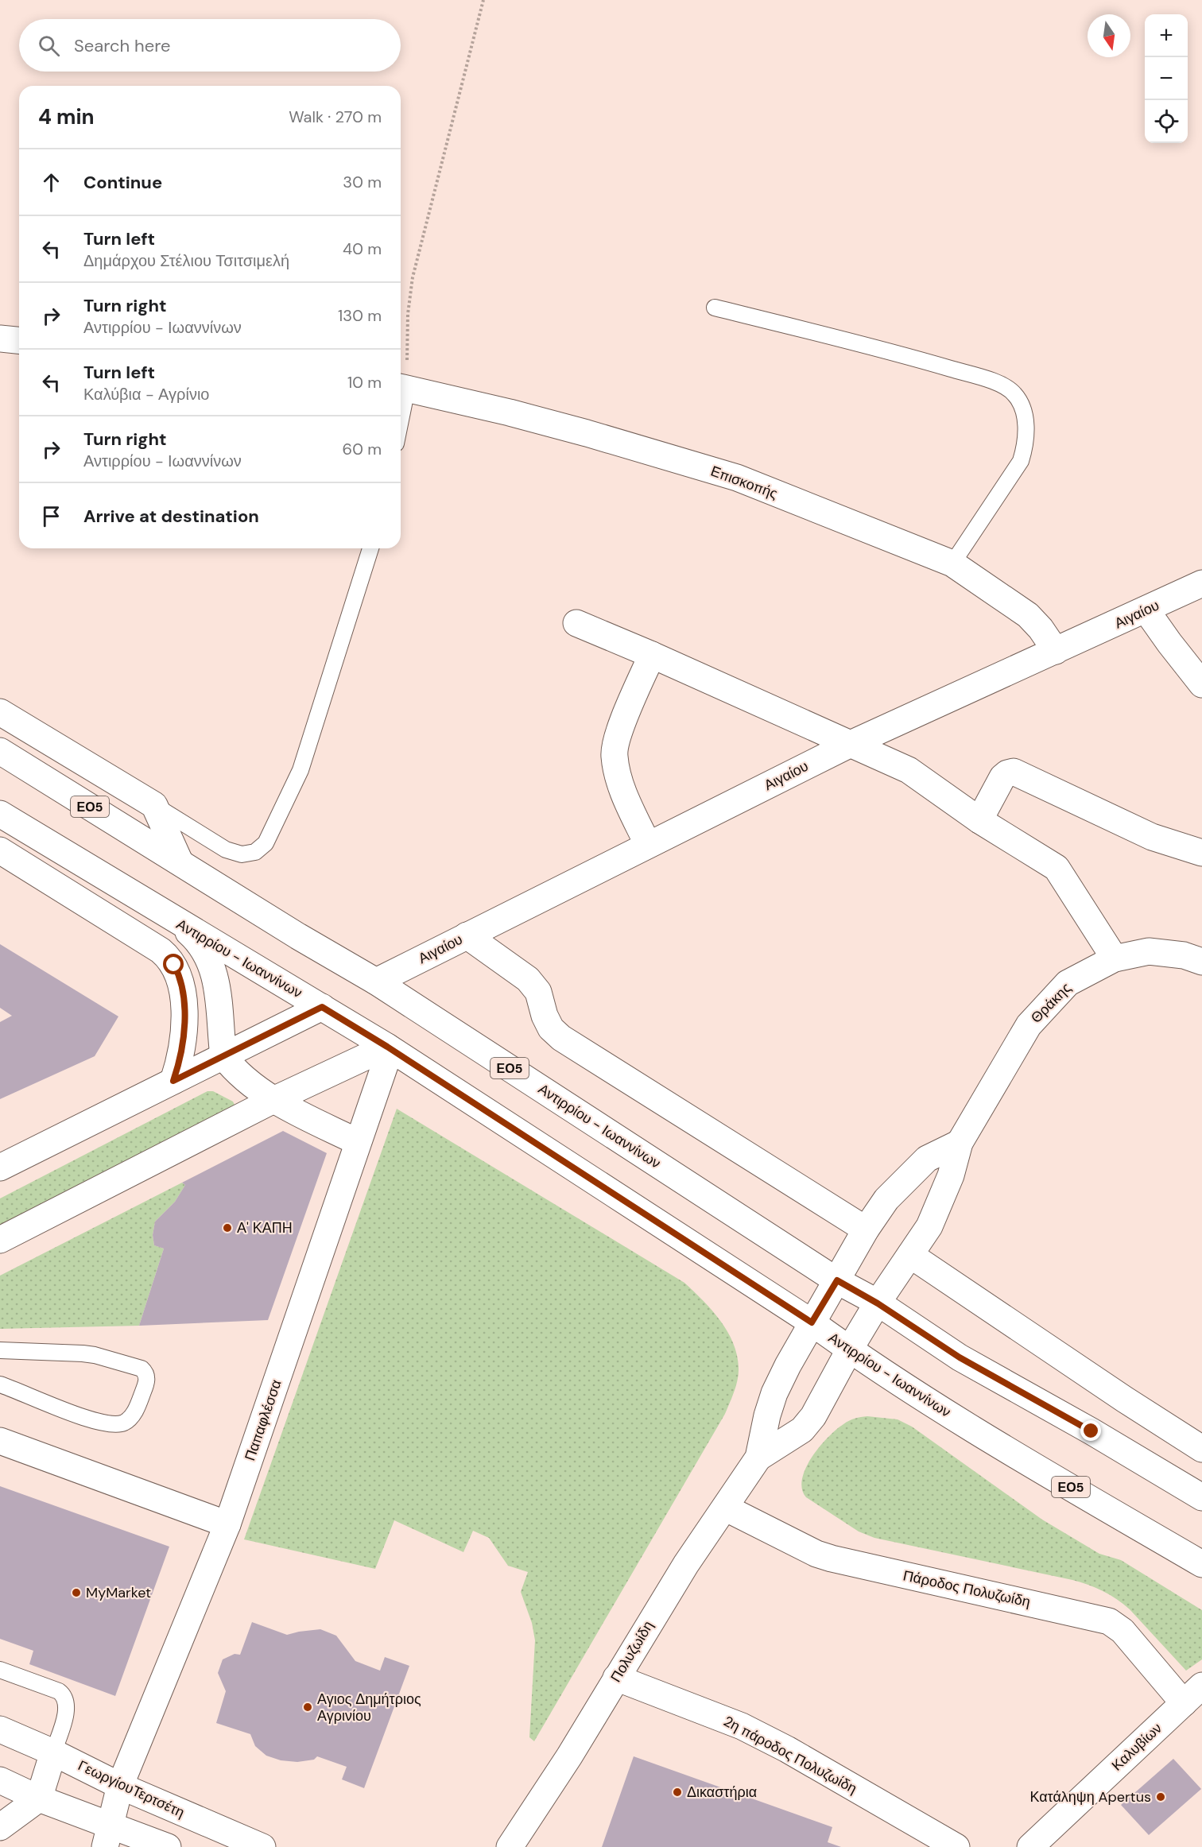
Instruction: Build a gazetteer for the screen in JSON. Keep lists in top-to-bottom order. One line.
{"streets":{"street":["Επισκοπής","Αιγαίου","ΕΟ5","Αντιρρίου - Ιωαννίνων","Θράκης","Παπαφλέσσα","Πάροδος Πολυζωίδη","Πολυζωίδη","Καλυβίων","2η πάροδος Πολυζωίδη","ΓεωργίουΤερτσέτη"]},"crossings":[["Επισκοπής","Αιγαίου"],["Αιγαίου","Αντιρρίου - Ιωαννίνων"],["Αντιρρίου - Ιωαννίνων","Θράκης"],["Αντιρρίου - Ιωαννίνων","Παπαφλέσσα"],["Θράκης","Πολυζωίδη"],["Παπαφλέσσα","ΓεωργίουΤερτσέτη"],["Πάροδος Πολυζωίδη","Πολυζωίδη"],["Πάροδος Πολυζωίδη","Καλυβίων"],["Πολυζωίδη","2η πάροδος Πολυζωίδη"]],"places":["Α' ΚΑΠΗ","MyMarket","Αγιος Δημήτριος Αγρινίου","Δικαστήρια","Κατάληψη Apertus"],"north":"bottom","page":{"map_buttons":["+","−"],"search":"Search here","heading":["4 min","Walk · 270 m"],"list":[["Continue","30 m"],["Turn left","Δημάρχου Στέλιου Τσιτσιμελή","40 m"],["Turn right","Αντιρρίου - Ιωαννίνων","130 m"],["Turn left","Καλύβια - Αγρίνιο","10 m"],["Turn right","Αντιρρίου - Ιωαννίνων","60 m"],"Arrive at destination"]}}
